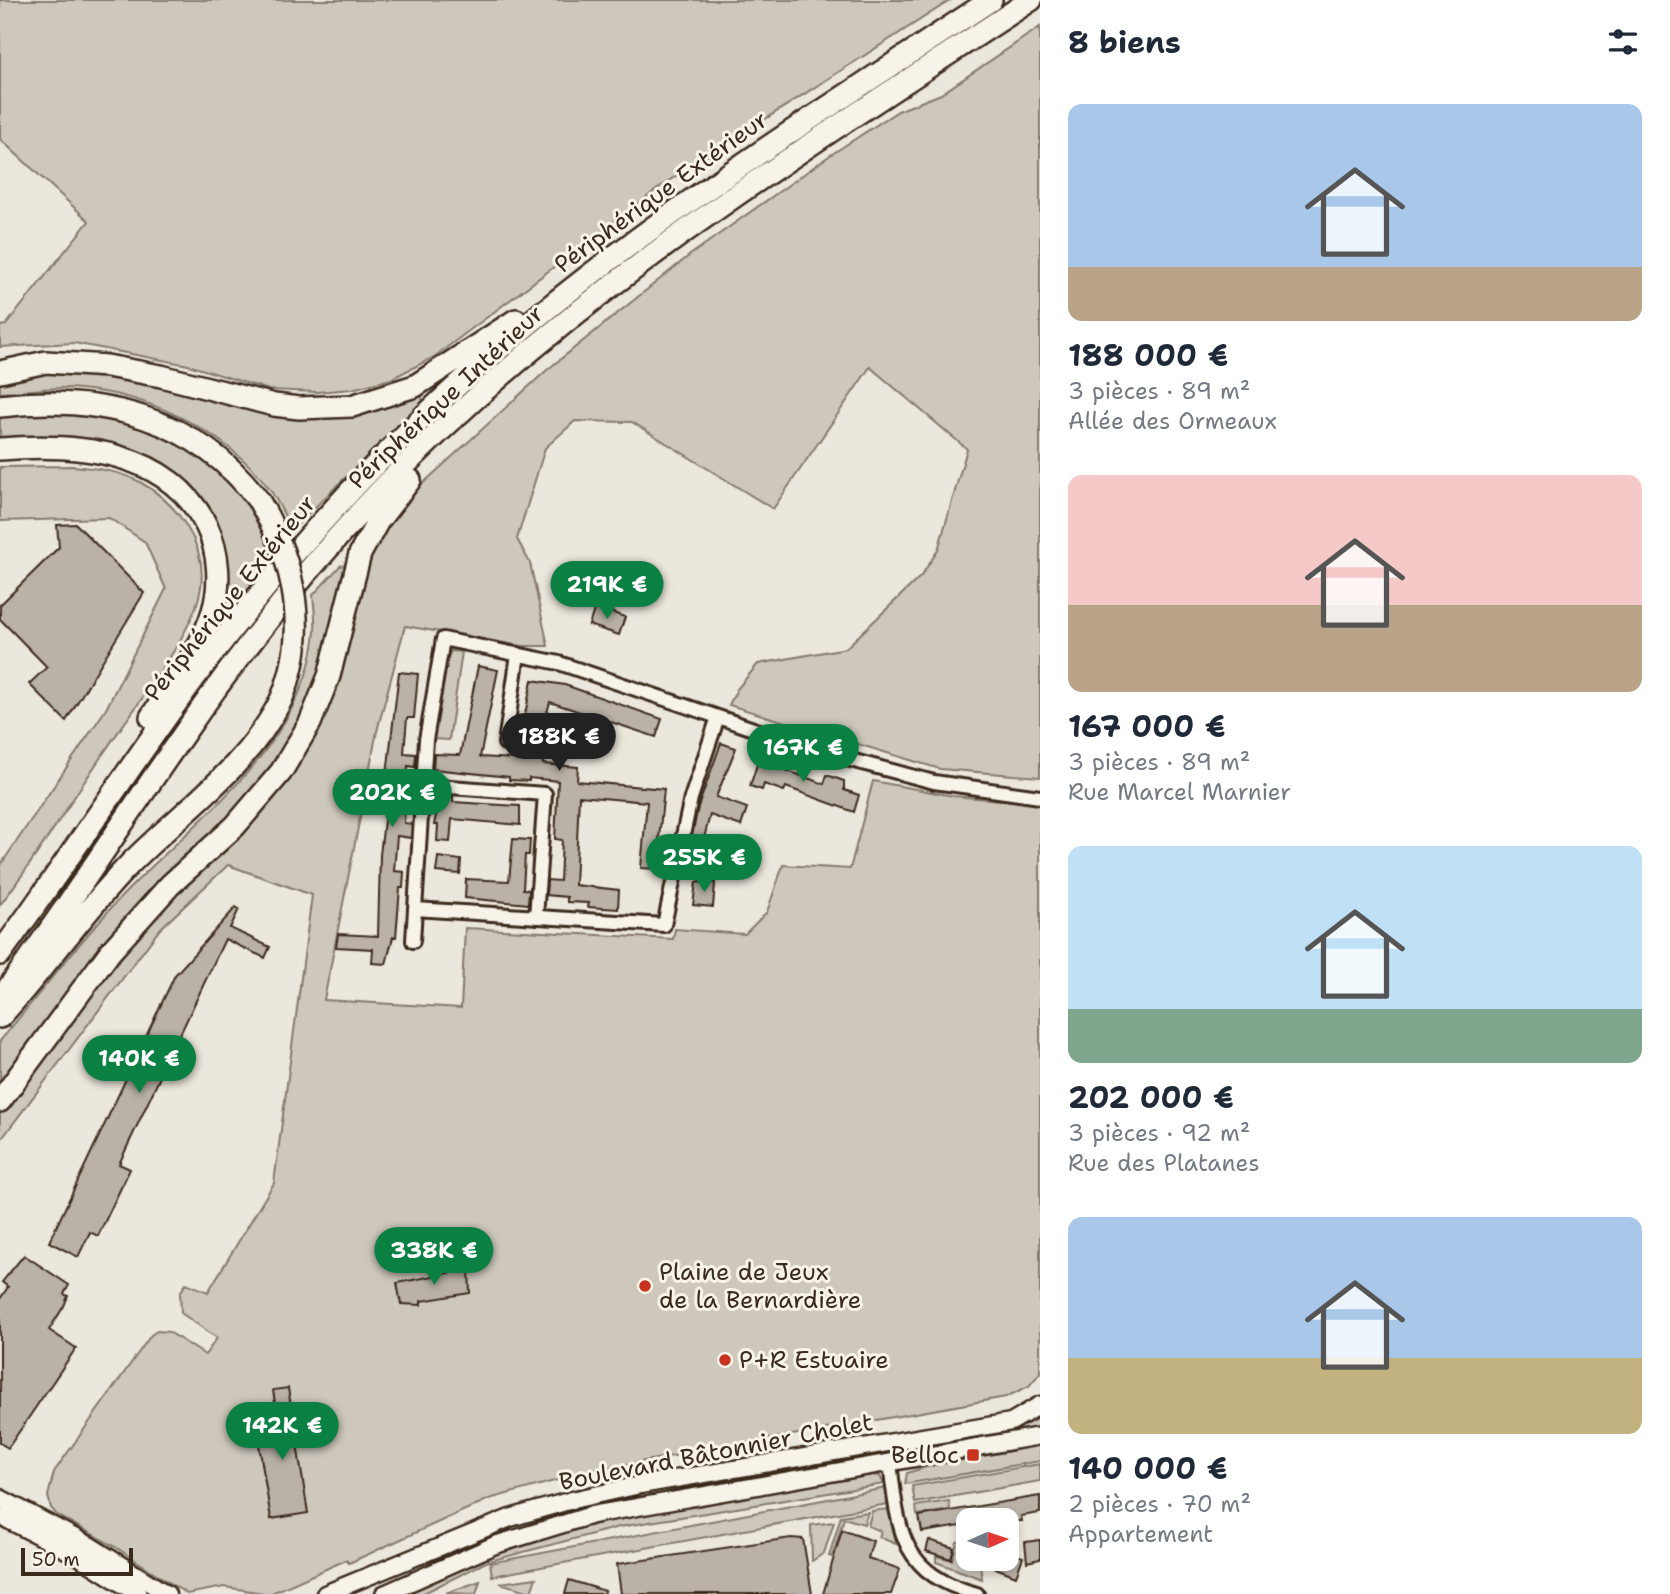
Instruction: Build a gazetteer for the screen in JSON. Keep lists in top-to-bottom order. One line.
{"streets":{"highway":["Périphérique Extérieur","Périphérique Intérieur"],"street":["Boulevard Bâtonnier Cholet"]},"places":{"other":["Plaine de Jeux de la Bernardière","P+R Estuaire"],"transit":["Belloc"]},"scale_bar":"50 m","north":"right","page":{"heading":"8 biens","list":[{"name":"188 000 €","note":"3 pièces · 89 m² · Allée des Ormeaux"},{"name":"167 000 €","note":"3 pièces · 89 m² · Rue Marcel Marnier"},{"name":"202 000 €","note":"3 pièces · 92 m² · Rue des Platanes"},{"name":"140 000 €","note":"2 pièces · 70 m² · Appartement"}],"price":["219K €","188K €","167K €","202K €","255K €","140K €","338K €","142K €"],"scale":"50 m"}}
